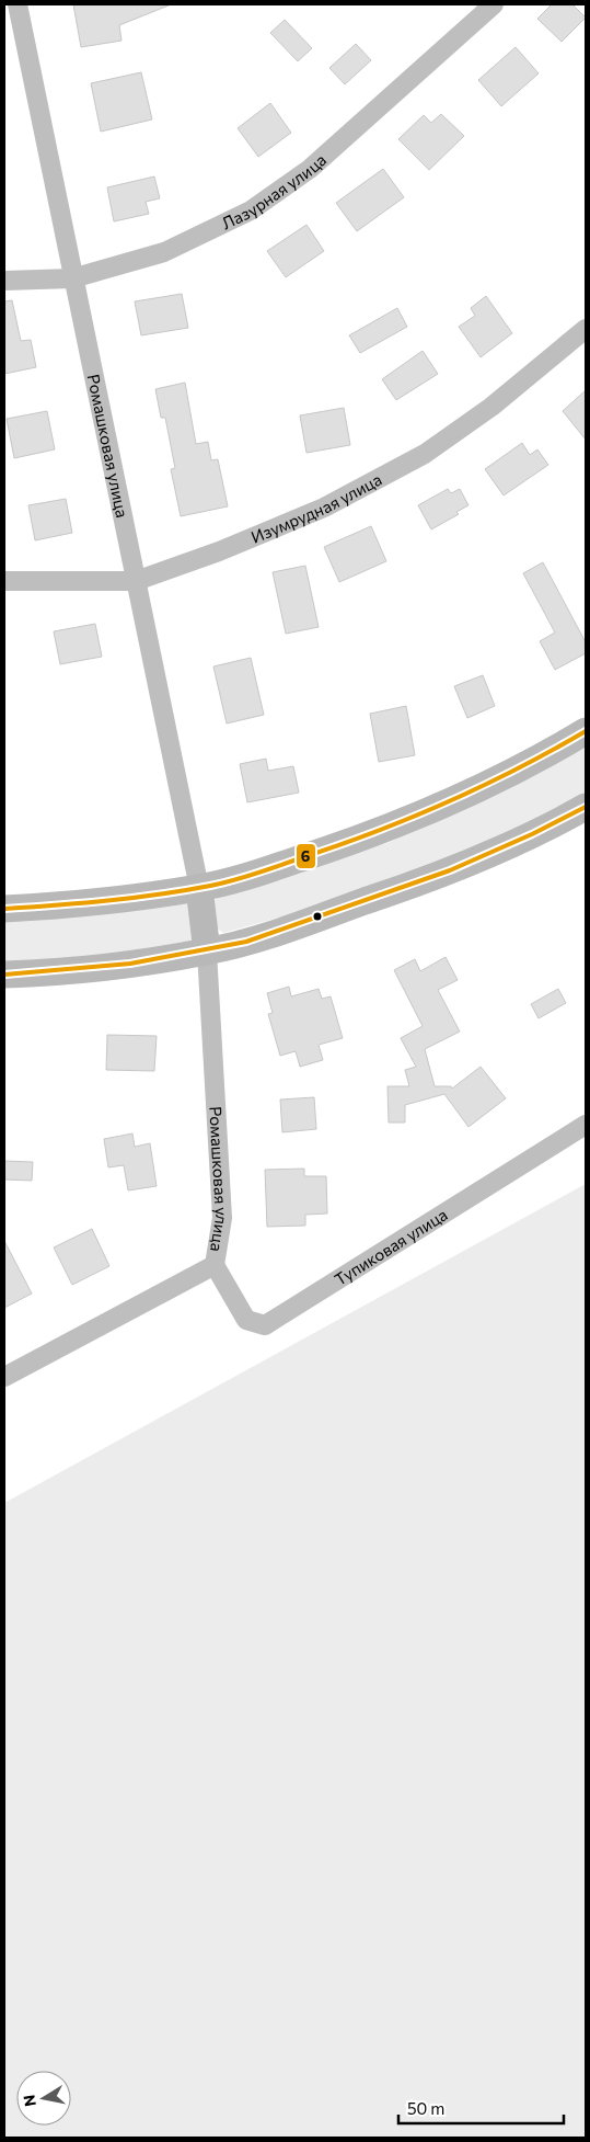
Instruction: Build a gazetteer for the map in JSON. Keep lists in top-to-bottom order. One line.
{"streets":{"street":["Лазурная улица","Ромашковая улица","Изумрудная улица","Тупиковая улица"]},"crossings":[["Лазурная улица","Ромашковая улица"],["Ромашковая улица","Изумрудная улица"],["Ромашковая улица","Тупиковая улица"]],"lines":["transit line 6"],"scale_bar":"50 m","north":"left"}
